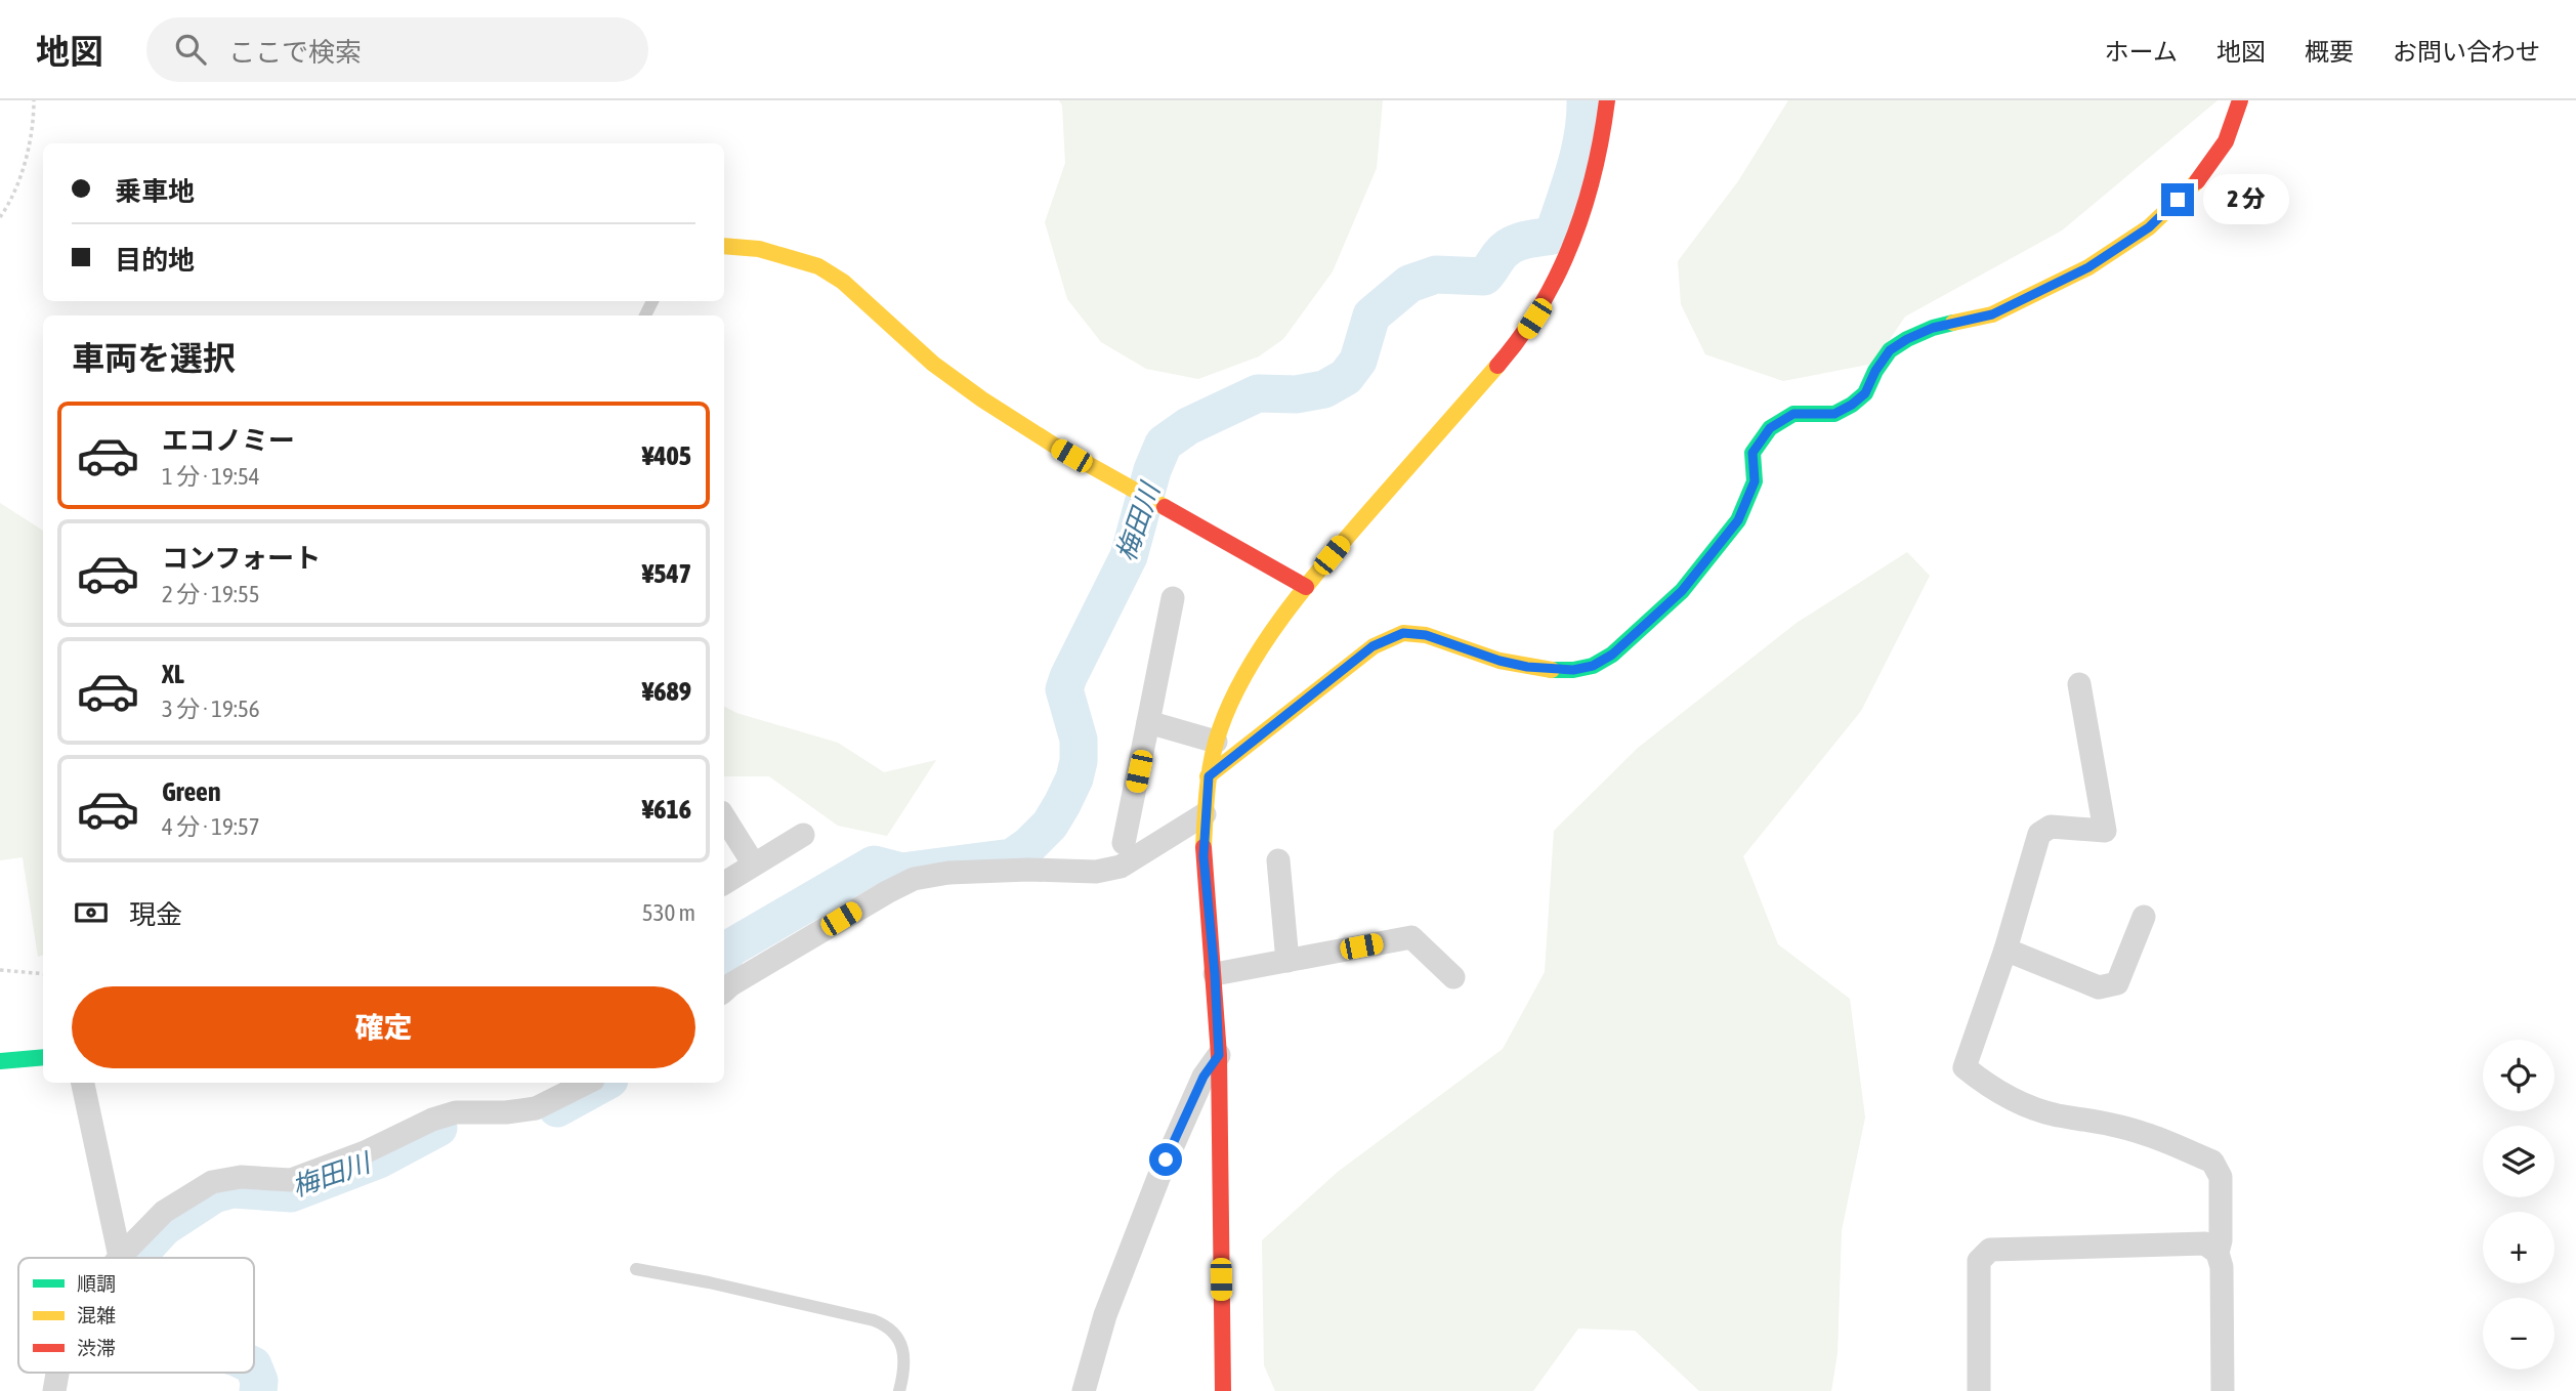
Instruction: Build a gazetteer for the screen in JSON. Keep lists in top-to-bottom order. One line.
{"water":["梅田川"],"legend":["順調","混雑","渋滞"],"page":{"header":"地図","search":"ここで検索","nav":["ホーム","地図","概要","お問い合わせ"],"banner":["乗車地","目的地"],"bubble":"2 分","heading":"車両を選択","list":[{"name":"エコノミー","note":"1 分 · 19:54","value":"¥405"},{"name":"コンフォート","note":"2 分 · 19:55","value":"¥547"},{"name":"XL","note":"3 分 · 19:56","value":"¥689"},{"name":"Green","note":"4 分 · 19:57","value":"¥616"}],"pay":["現金","530 m"],"buttons":"確定","map_buttons":["+","−"]}}
